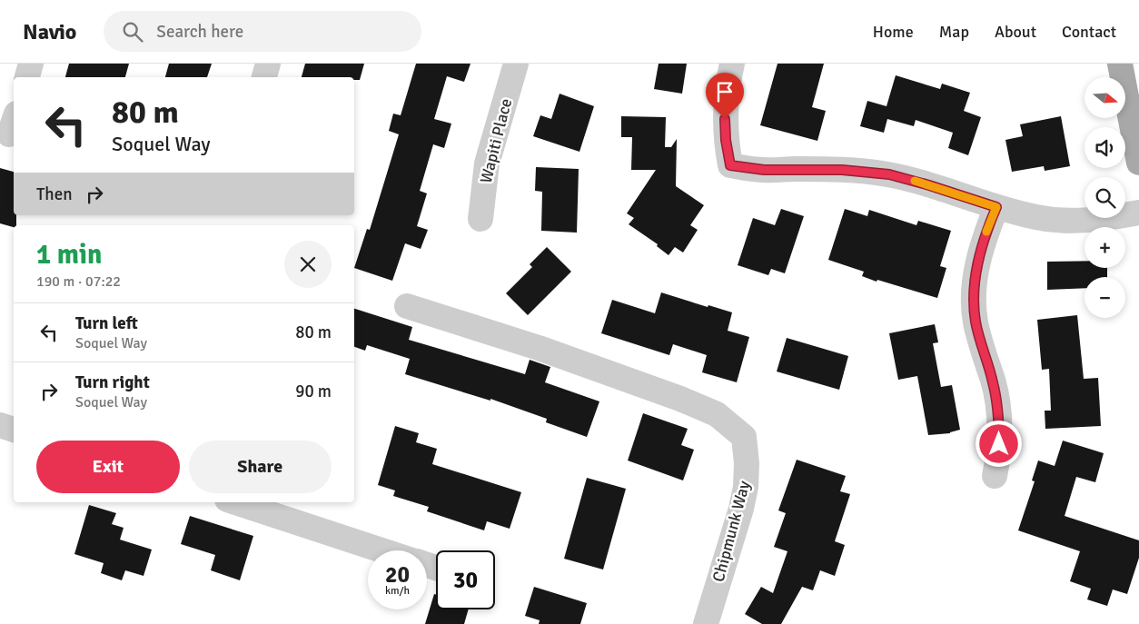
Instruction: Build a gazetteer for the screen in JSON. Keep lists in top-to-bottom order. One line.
{"streets":{"street":["Wapiti Place","Chipmunk Way"]},"north":"right","page":{"header":"Navio","search":"Search here","nav":["Home","Map","About","Contact"],"map_buttons":["+","−"],"turn":["80 m","Soquel Way"],"then":"Then","heading":["1 min","190 m · 07:22"],"list":[{"name":"Turn left","note":"Soquel Way","value":"80 m"},{"name":"Turn right","note":"Soquel Way","value":"90 m"}],"buttons":["Exit","Share"],"speed":"20 km/h","limit":"30"}}
